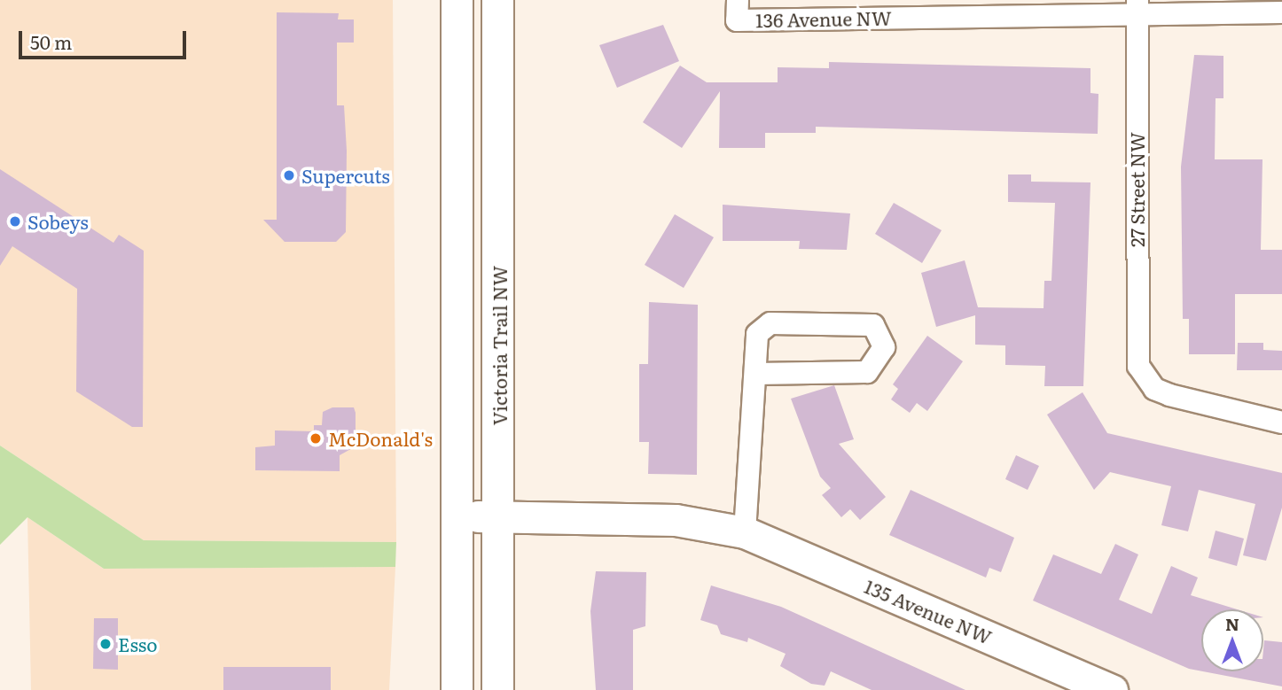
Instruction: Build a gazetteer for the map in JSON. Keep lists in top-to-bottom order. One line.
{"streets":{"main road":["Victoria Trail NW","135 Avenue NW"],"street":["136 Avenue NW","27 Street NW"]},"crossings":[["136 Avenue NW","27 Street NW"],["Victoria Trail NW","135 Avenue NW"]],"places":["Supercuts","Sobeys","McDonald's","Esso"],"scale_bar":"50 m","north":"top"}
